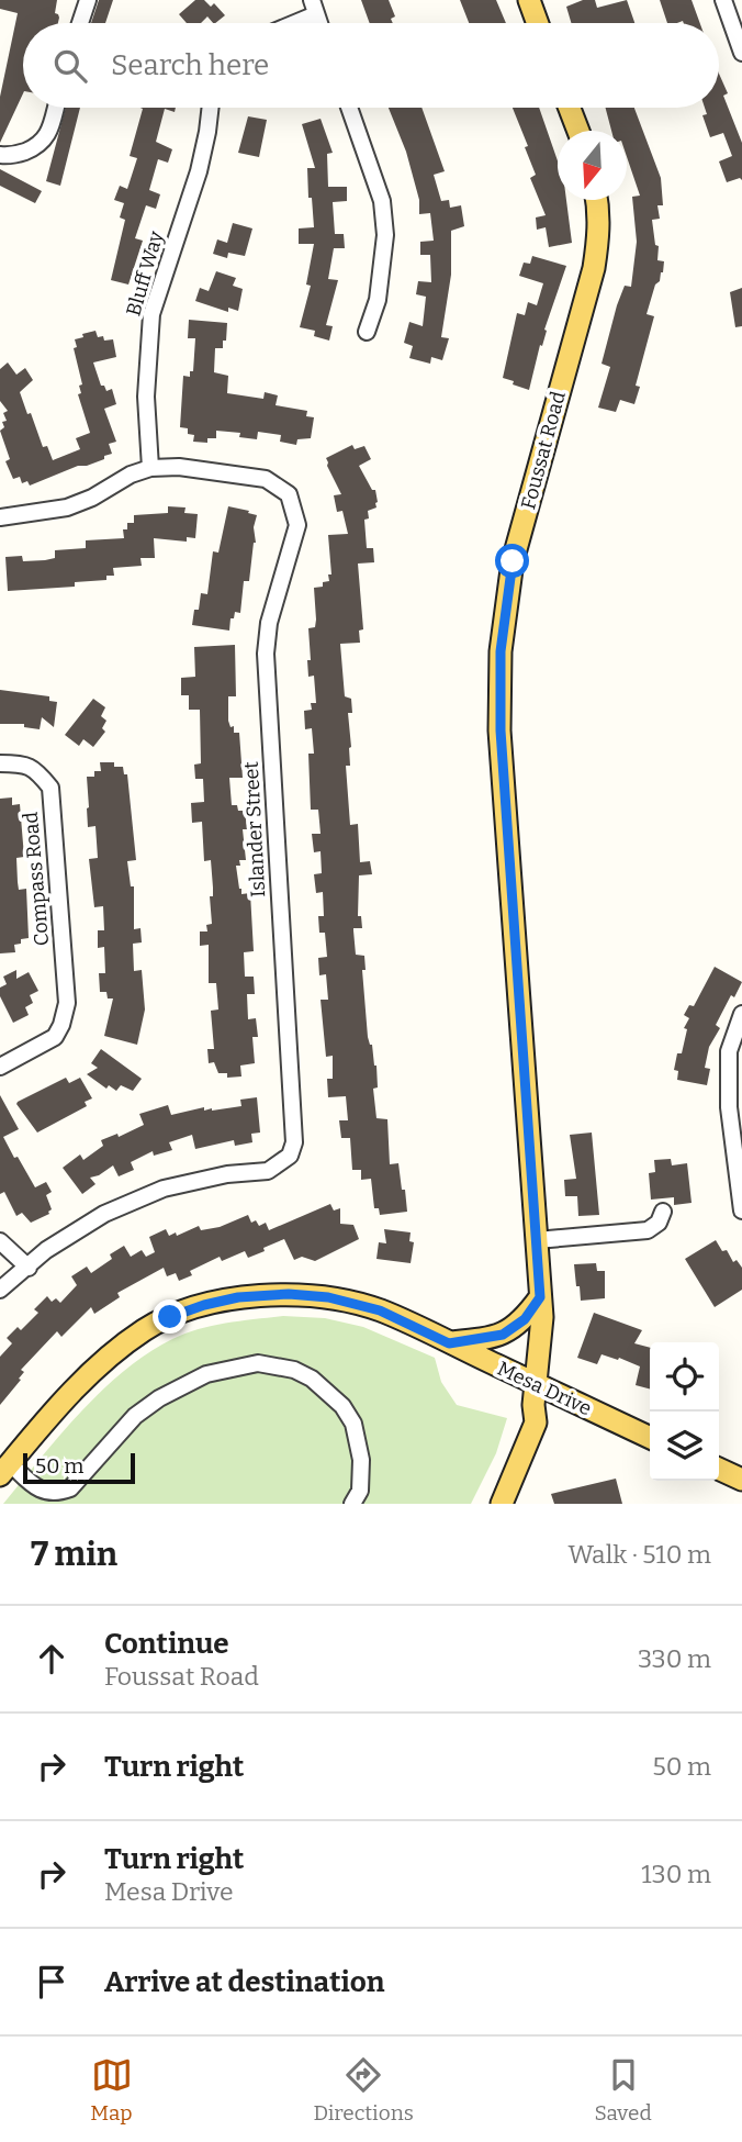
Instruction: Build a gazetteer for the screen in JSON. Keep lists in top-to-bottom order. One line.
{"streets":{"main road":["Foussat Road","Mesa Drive"],"street":["Bluff Way","Islander Street","Compass Road"]},"crossings":[["Bluff Way","Islander Street"],["Foussat Road","Mesa Drive"]],"scale_bar":"50 m","north":"bottom","page":{"search":"Search here","scale":"50 m","heading":["7 min","Walk · 510 m"],"list":[["Continue","Foussat Road","330 m"],["Turn right","50 m"],["Turn right","Mesa Drive","130 m"],"Arrive at destination"],"nav":["Map","Directions","Saved"]}}
